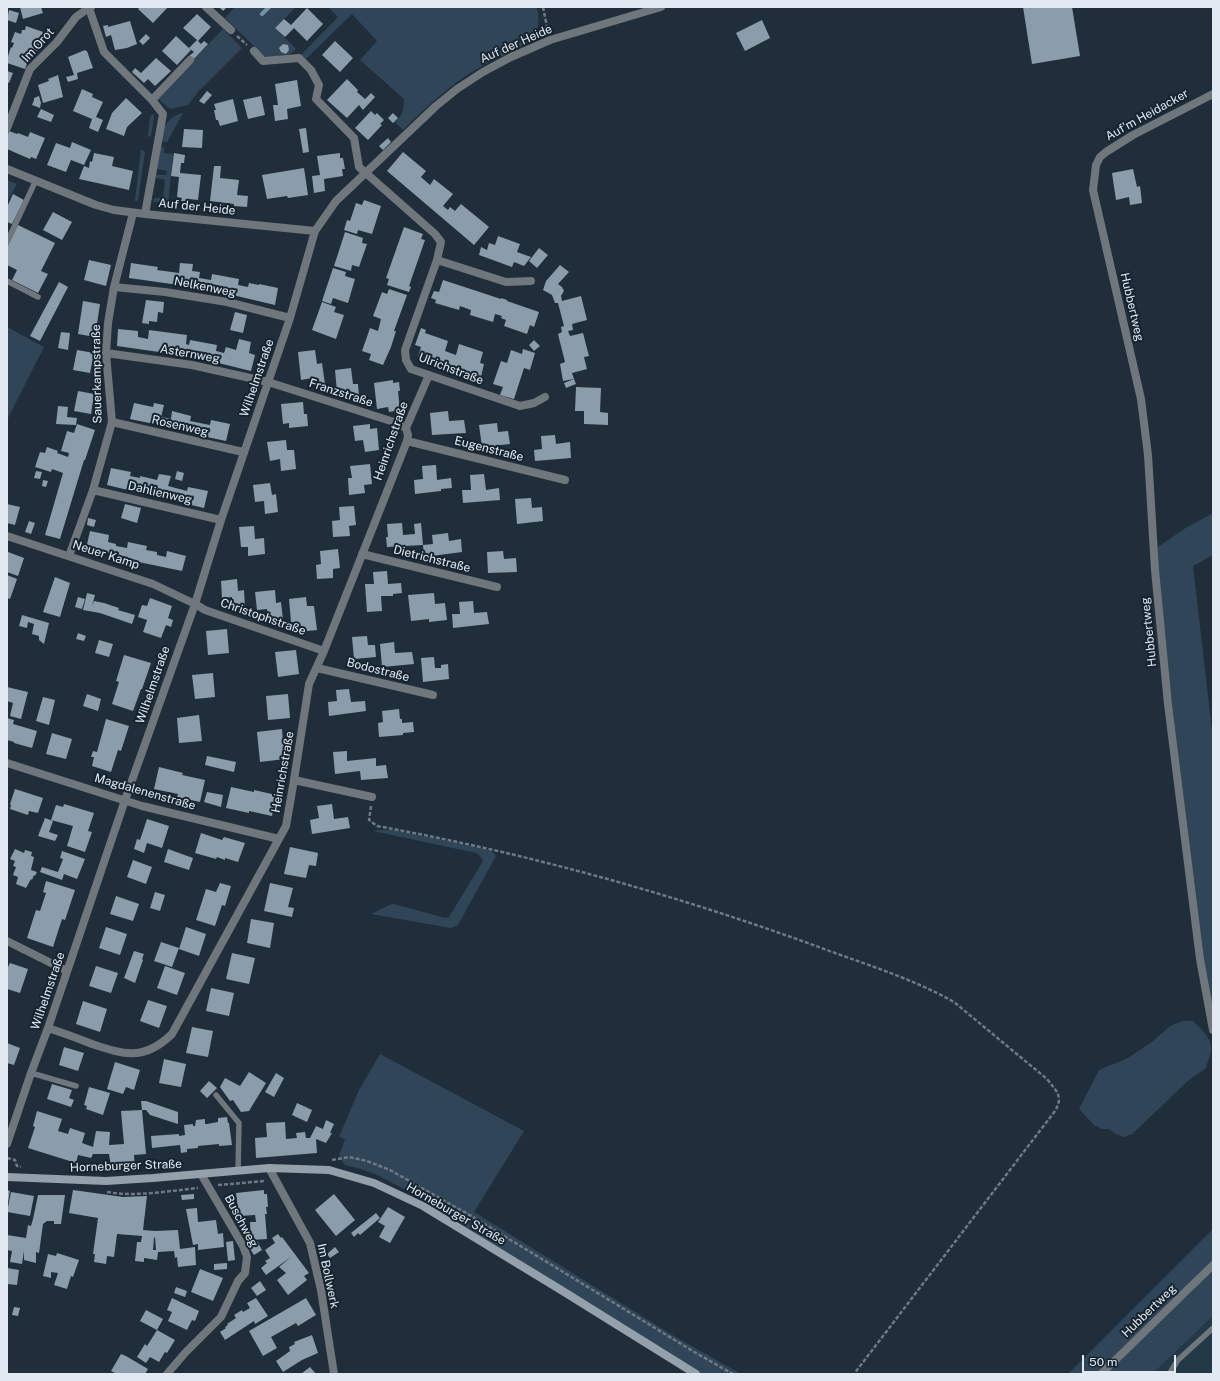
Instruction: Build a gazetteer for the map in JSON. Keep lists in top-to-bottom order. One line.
{"streets":{"street":["Auf der Heide","Im Orot","Auf'm Heidacker","Nelkenweg","Hubbertweg","Asternweg","Ulrichstraße","Sauerkampstraße","Wilhelmstraße","Franzstraße","Rosenweg","Heinrichstraße","Eugenstraße","Dahlienweg","Neuer Kamp","Dietrichstraße","Christophstraße","Bodostraße","Magdalenenstraße","Horneburger Straße","Buschweg","Im Bollwerk"]},"crossings":[["Auf der Heide","Im Orot"],["Auf der Heide","Ulrichstraße"],["Auf der Heide","Sauerkampstraße"],["Auf der Heide","Wilhelmstraße"],["Auf'm Heidacker","Hubbertweg"],["Nelkenweg","Sauerkampstraße"],["Nelkenweg","Wilhelmstraße"],["Asternweg","Sauerkampstraße"],["Asternweg","Wilhelmstraße"],["Asternweg","Franzstraße"],["Ulrichstraße","Heinrichstraße"],["Sauerkampstraße","Rosenweg"],["Sauerkampstraße","Dahlienweg"],["Sauerkampstraße","Neuer Kamp"],["Wilhelmstraße","Franzstraße"],["Wilhelmstraße","Rosenweg"],["Wilhelmstraße","Heinrichstraße"],["Wilhelmstraße","Dahlienweg"],["Wilhelmstraße","Neuer Kamp"],["Wilhelmstraße","Christophstraße"],["Wilhelmstraße","Magdalenenstraße"],["Franzstraße","Heinrichstraße"],["Heinrichstraße","Eugenstraße"],["Heinrichstraße","Dietrichstraße"],["Heinrichstraße","Christophstraße"],["Heinrichstraße","Bodostraße"],["Heinrichstraße","Magdalenenstraße"],["Neuer Kamp","Christophstraße"],["Horneburger Straße","Buschweg"],["Horneburger Straße","Im Bollwerk"]],"scale_bar":"50 m"}
